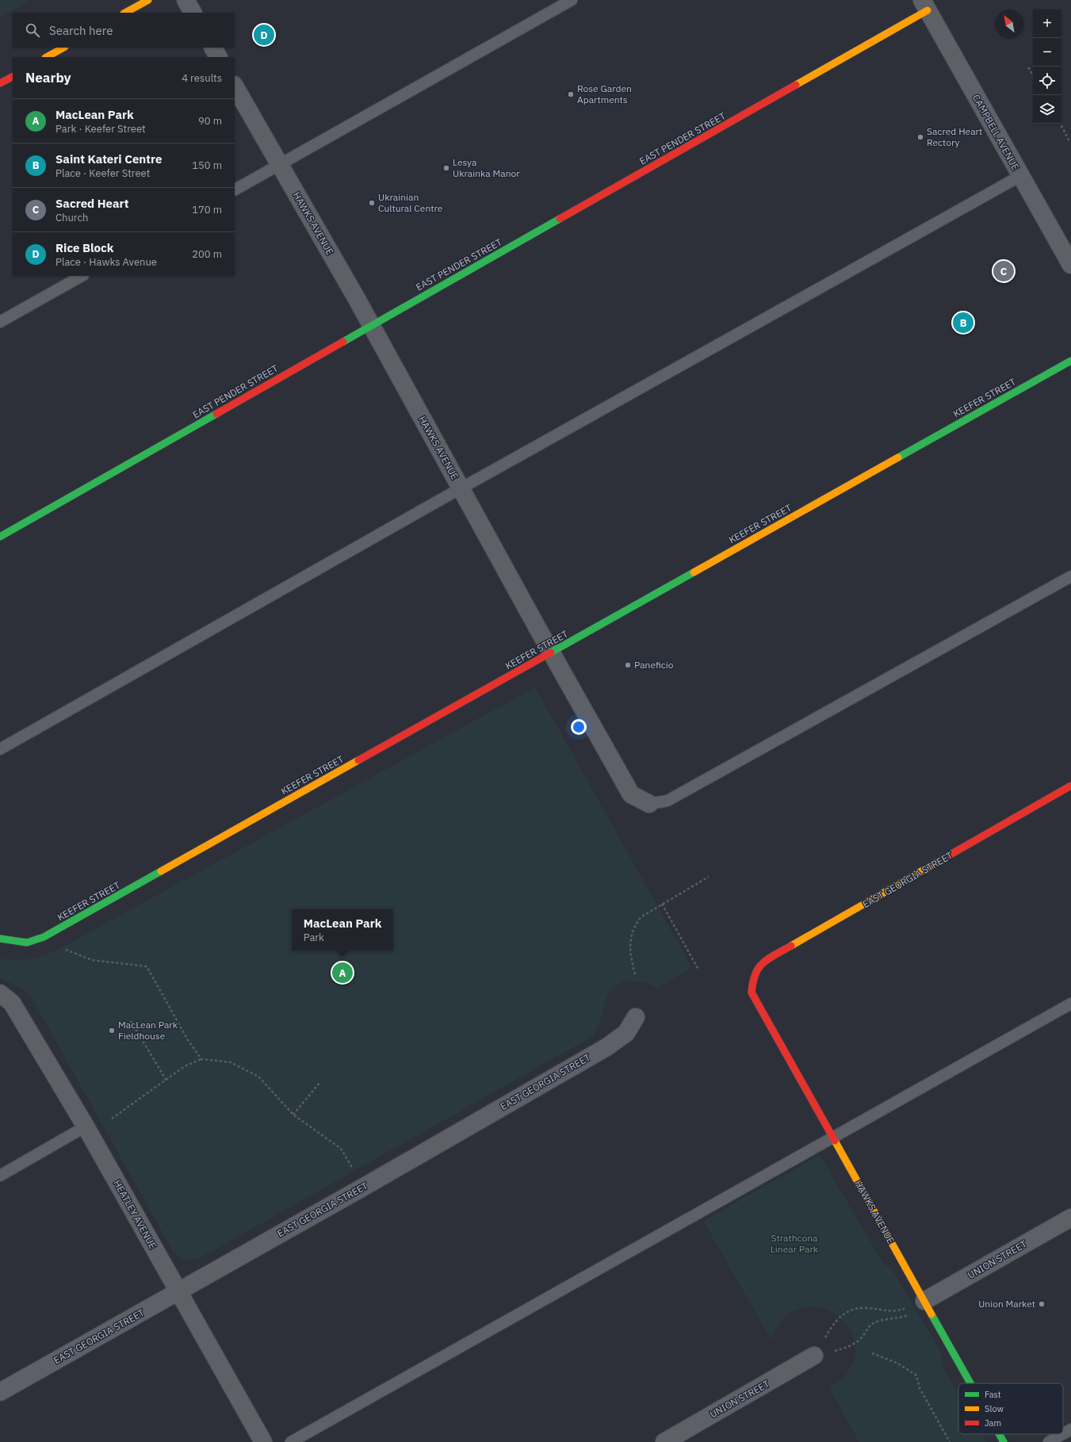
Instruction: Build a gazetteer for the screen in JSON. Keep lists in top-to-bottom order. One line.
{"streets":{"street":["CAMPBELL AVENUE","EAST PENDER STREET","HAWKS AVENUE","KEEFER STREET","EAST GEORGIA STREET","HEATLEY AVENUE","UNION STREET"]},"crossings":[["CAMPBELL AVENUE","EAST PENDER STREET"],["EAST PENDER STREET","HAWKS AVENUE"],["HAWKS AVENUE","KEEFER STREET"],["HAWKS AVENUE","EAST GEORGIA STREET"],["HAWKS AVENUE","UNION STREET"],["EAST GEORGIA STREET","HEATLEY AVENUE"]],"parks":["Strathcona Linear Park"],"places":["Rose Garden Apartments","Sacred Heart Rectory","Lesya Ukrainka Manor","Ukrainian Cultural Centre","Paneficio","MacLean Park Fieldhouse","Union Market"],"legend":["Fast","Slow","Jam"],"north":"top left","page":{"map_buttons":["+","−"],"search":"Search here","pins":["D","C","B","A"],"heading":["Nearby","4 results"],"list":[{"mark":"A","name":"MacLean Park","note":"Park · Keefer Street","value":"90 m"},{"mark":"B","name":"Saint Kateri Centre","note":"Place · Keefer Street","value":"150 m"},{"mark":"C","name":"Sacred Heart","note":"Church","value":"170 m"},{"mark":"D","name":"Rice Block","note":"Place · Hawks Avenue","value":"200 m"}],"popup":["MacLean Park","Park"]}}
